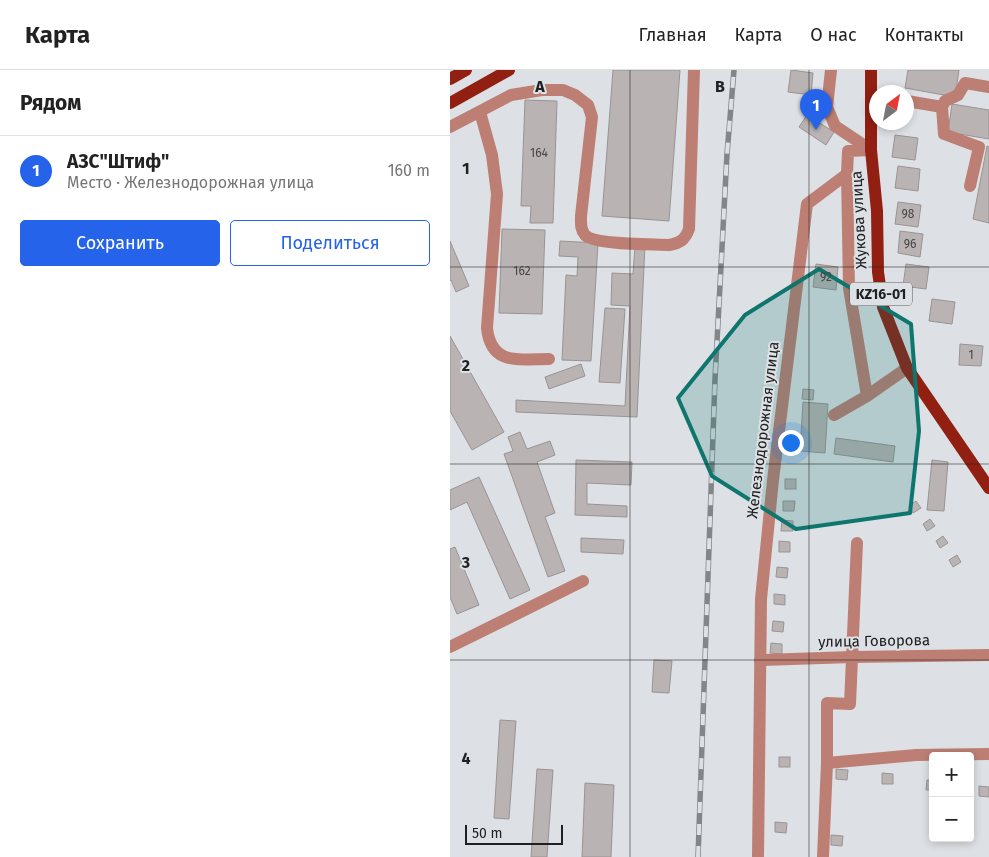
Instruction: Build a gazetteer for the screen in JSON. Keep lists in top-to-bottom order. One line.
{"streets":{"main road":["Жукова улица","KZ16-01"],"street":["Железнодорожная улица","улица Говорова"]},"crossings":[["Железнодорожная улица","улица Говорова"]],"house_numbers":["164","98","96","162","92","1"],"scale_bar":"50 m","north":"top right","page":{"header":"Карта","nav":["Главная","Карта","О нас","Контакты"],"heading":"Рядом","pins":"1","list":[{"mark":"1","name":"АЗС\"Штиф\"","note":"Место · Железнодорожная улица","value":"160 m"}],"buttons":["Сохранить","Поделиться"],"map_buttons":["+","−"],"scale":"50 m"},"grid":{"columns":["A","B"],"rows":["1","2","3","4"]}}
